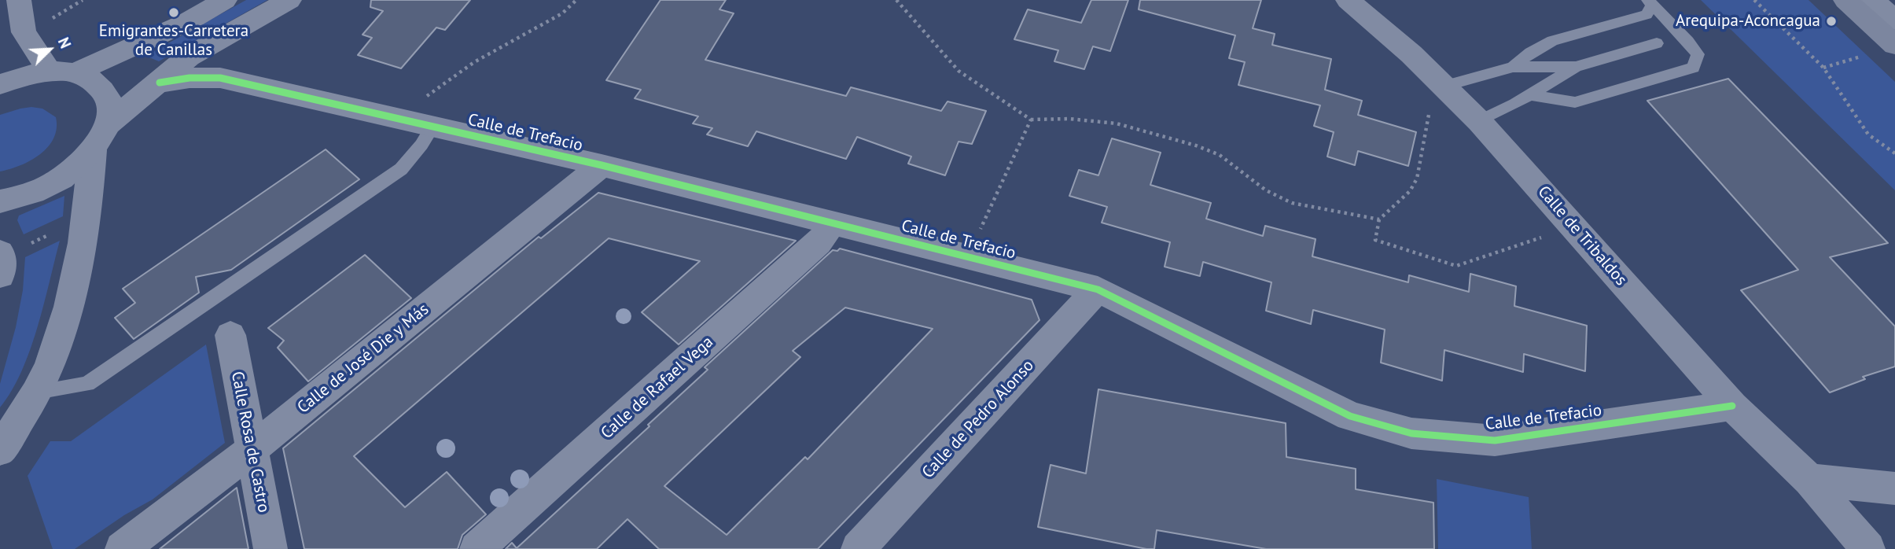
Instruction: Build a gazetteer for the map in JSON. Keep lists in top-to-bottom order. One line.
{"streets":{"street":["Calle de Trefacio","Calle de Tribaldos","Calle de José Die y Más","Calle de Rafael Vega","Calle de Pedro Alonso","Calle Rosa de Castro"]},"crossings":[["Calle de Trefacio","Calle de Tribaldos"],["Calle de Trefacio","Calle de José Die y Más"],["Calle de Trefacio","Calle de Rafael Vega"],["Calle de Trefacio","Calle de Pedro Alonso"],["Calle de José Die y Más","Calle Rosa de Castro"]],"places":["Emigrantes-Carretera de Canillas","Arequipa-Aconcagua"],"north":"top right"}
